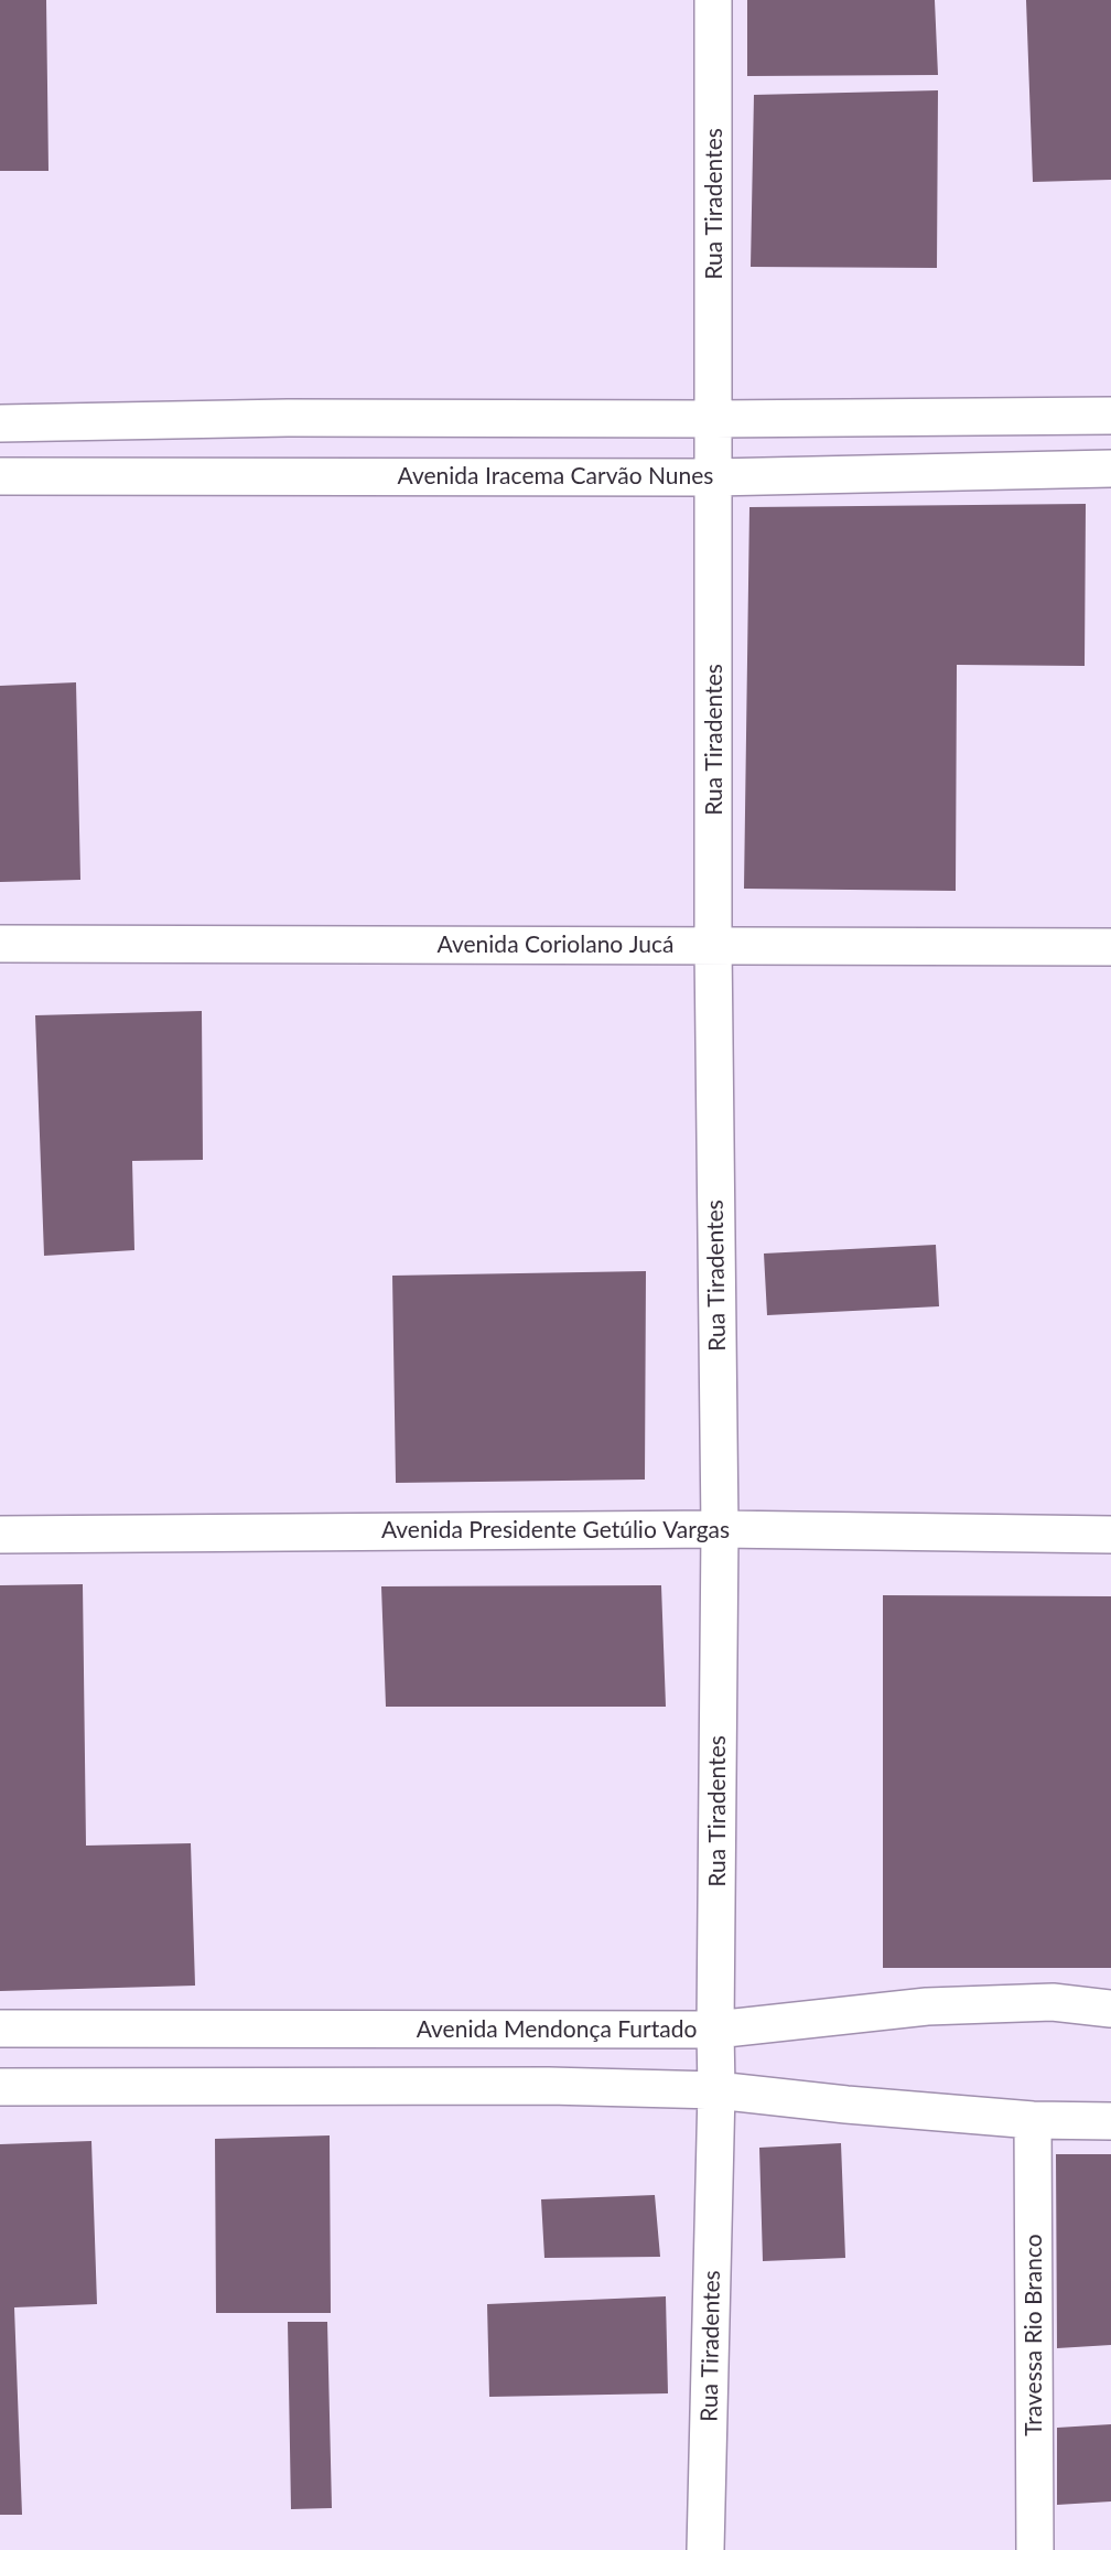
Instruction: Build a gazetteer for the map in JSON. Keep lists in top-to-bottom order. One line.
{"streets":{"street":["Rua Tiradentes","Avenida Iracema Carvão Nunes","Avenida Coriolano Jucá","Avenida Presidente Getúlio Vargas","Avenida Mendonça Furtado","Travessa Rio Branco"]},"crossings":[["Rua Tiradentes","Avenida Iracema Carvão Nunes"],["Rua Tiradentes","Avenida Coriolano Jucá"],["Rua Tiradentes","Avenida Presidente Getúlio Vargas"],["Rua Tiradentes","Avenida Mendonça Furtado"]]}
